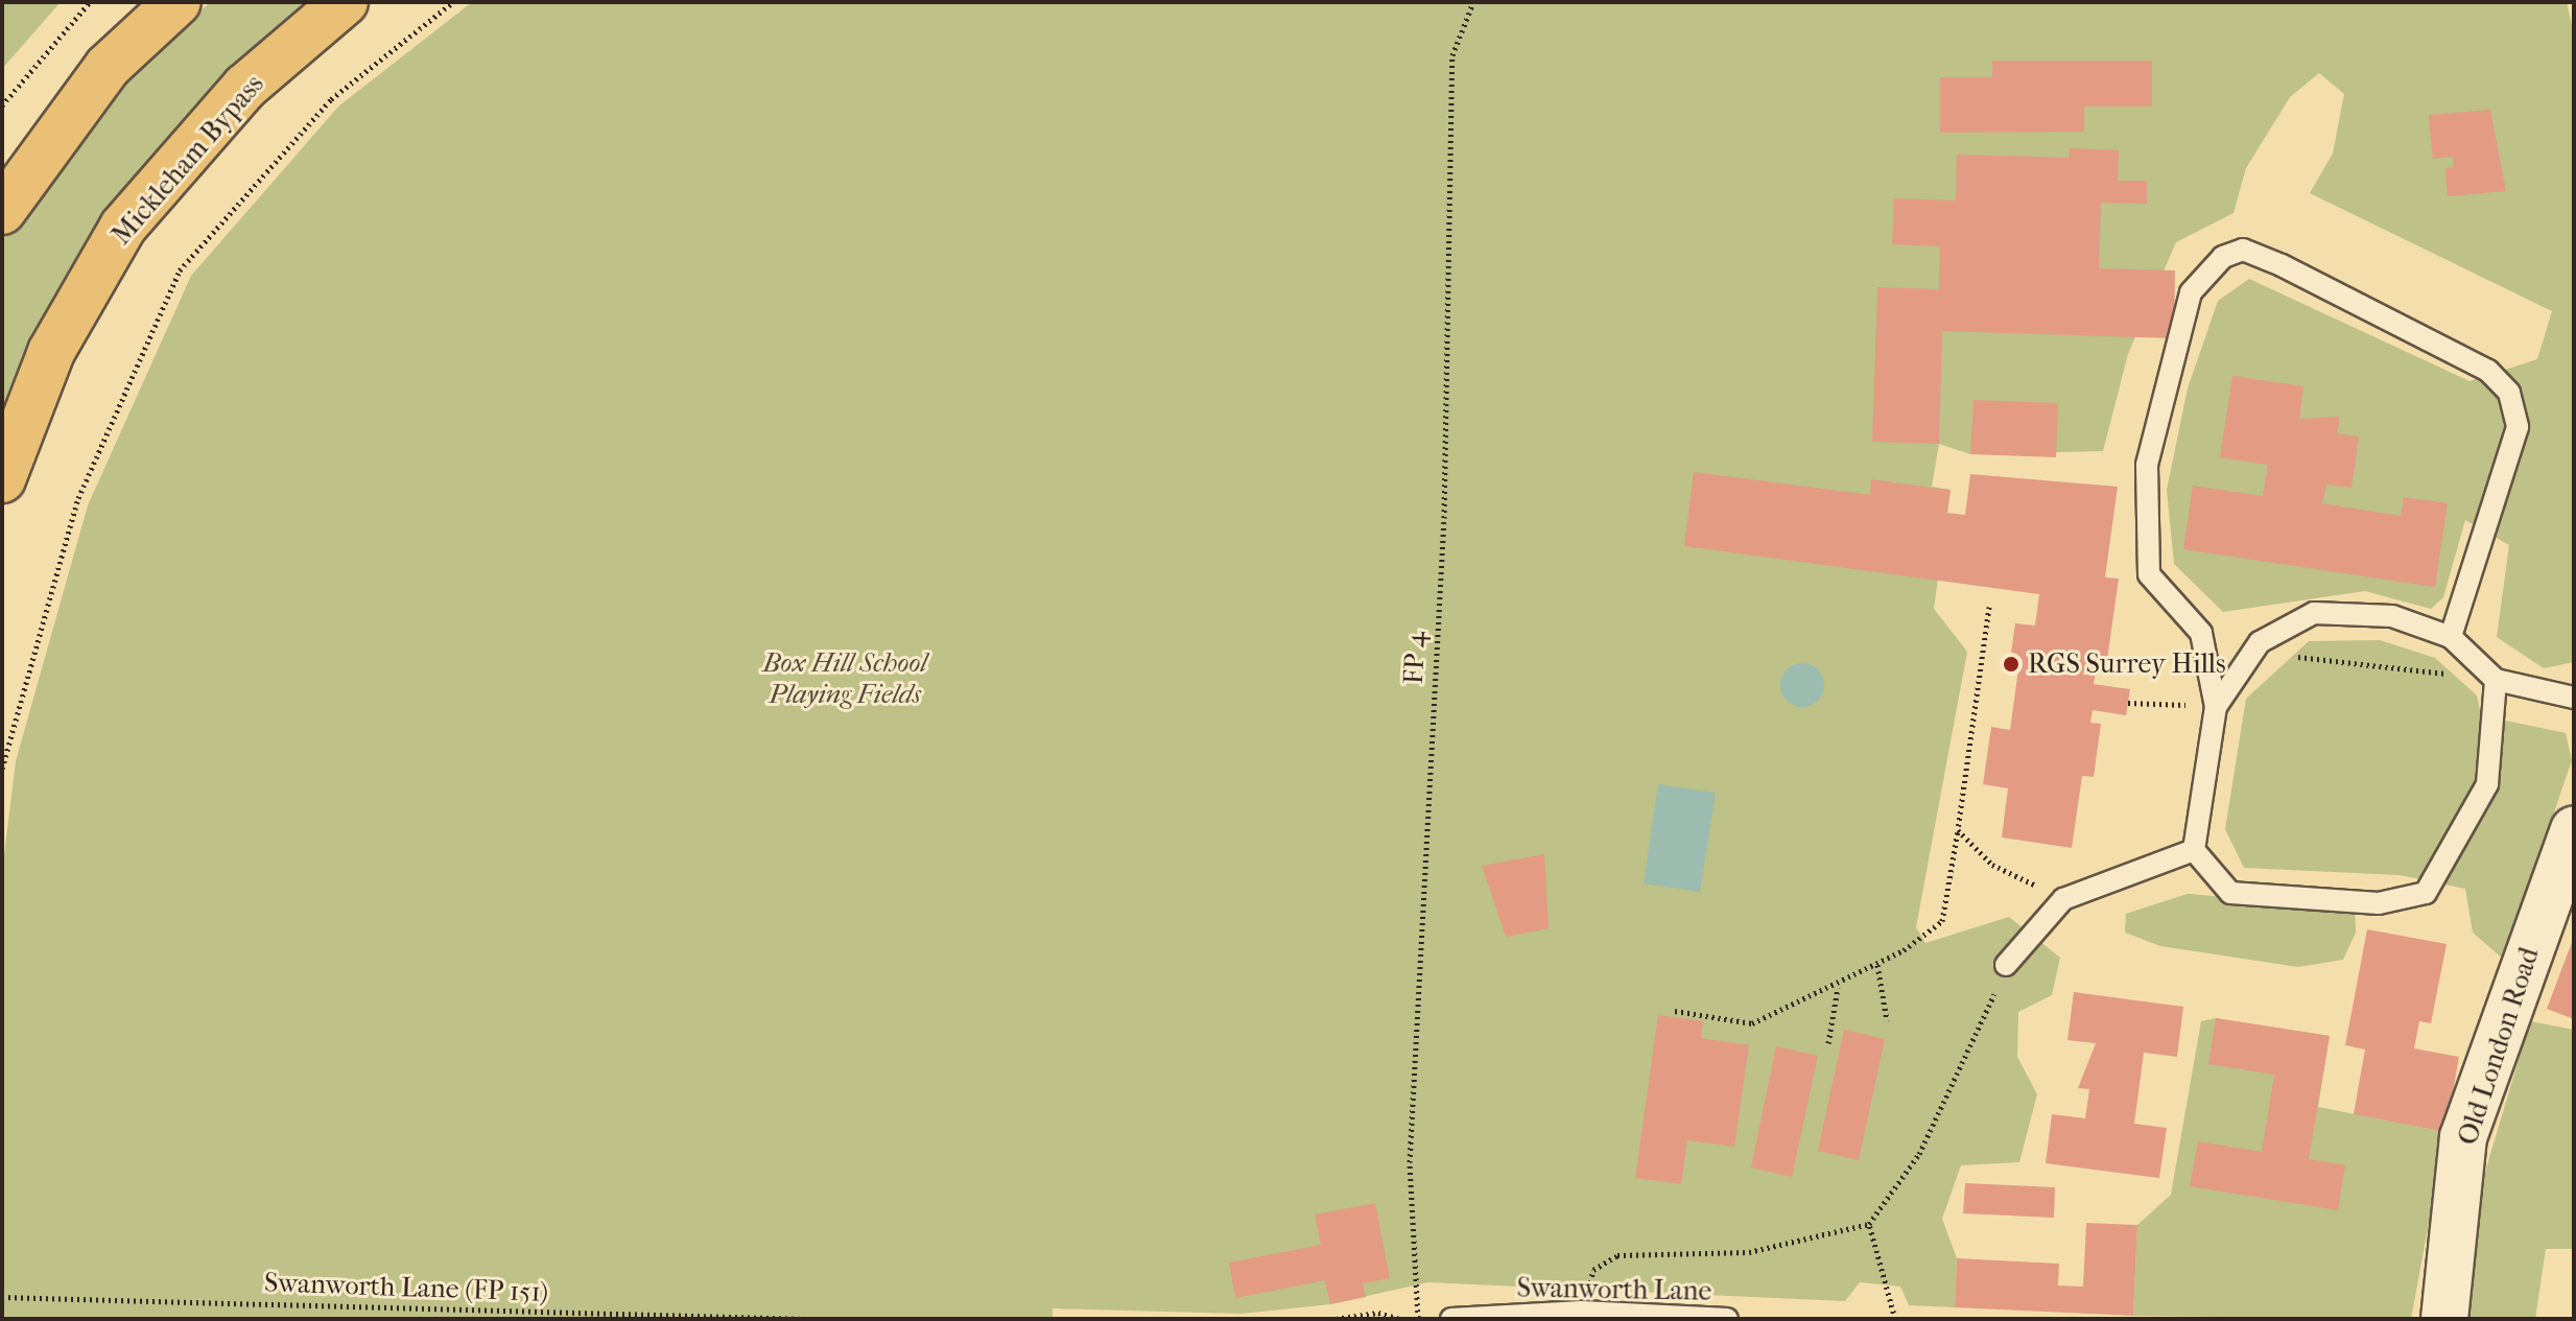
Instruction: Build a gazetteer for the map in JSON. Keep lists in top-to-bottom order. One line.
{"streets":{"highway":["Mickleham Bypass"],"main road":["Old London Road"],"lane":["Swanworth Lane"],"path":["FP 4","Swanworth Lane (FP 151)"]},"parks":["Box Hill School Playing Fields"],"places":["RGS Surrey Hills"]}
